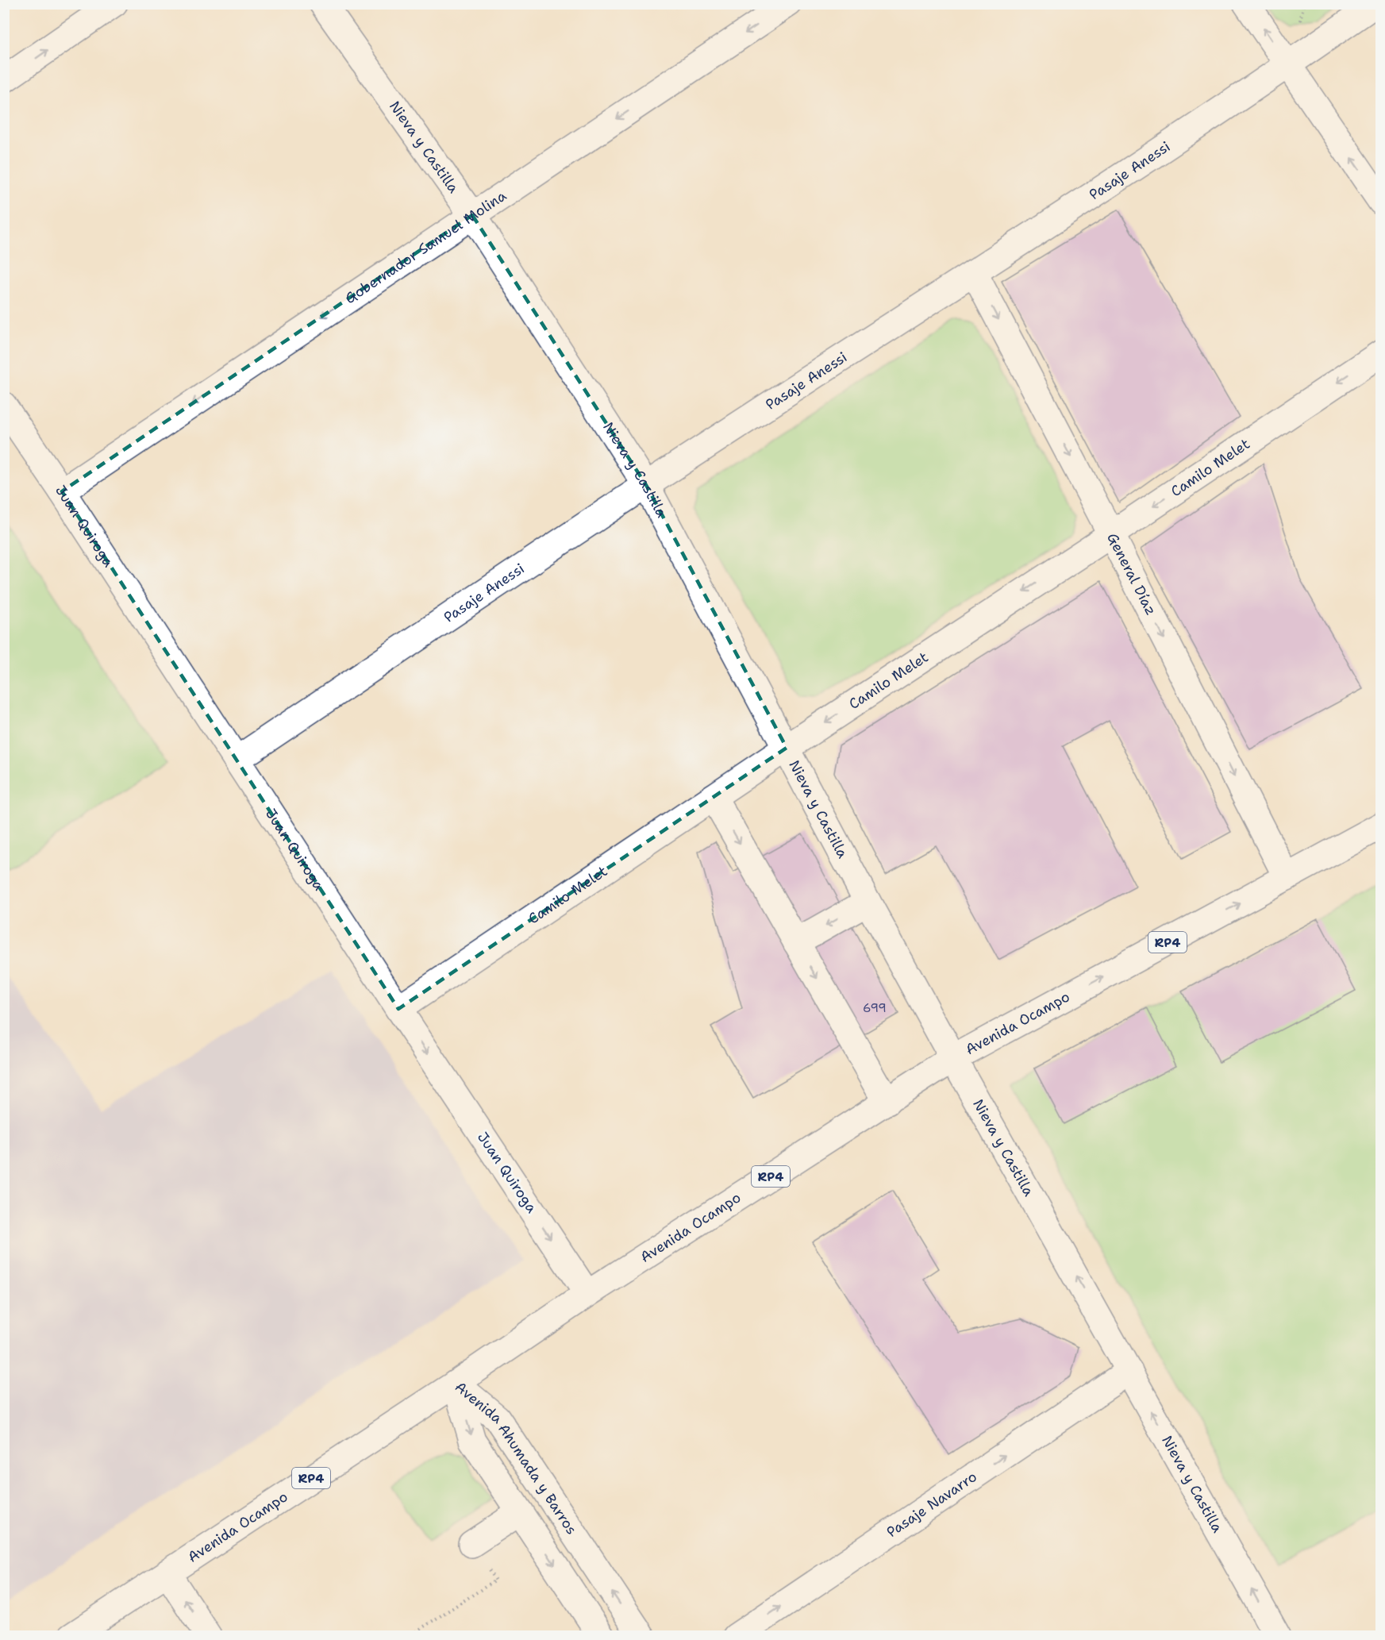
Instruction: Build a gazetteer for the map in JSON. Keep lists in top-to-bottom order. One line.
{"streets":{"street":["Nieva y Castilla","Pasaje Anessi","Gobernador Samuel Molina","Camilo Melet","Juan Quiroga","General Díaz","RP4","Avenida Ocampo","Avenida Ahumada y Barros","Pasaje Navarro"]},"crossings":[["Nieva y Castilla","Pasaje Anessi"],["Nieva y Castilla","Gobernador Samuel Molina"],["Nieva y Castilla","Camilo Melet"],["Nieva y Castilla","Avenida Ocampo"],["Nieva y Castilla","Pasaje Navarro"],["Pasaje Anessi","Juan Quiroga"],["Pasaje Anessi","General Díaz"],["Gobernador Samuel Molina","Juan Quiroga"],["Camilo Melet","Juan Quiroga"],["Camilo Melet","General Díaz"],["Juan Quiroga","Avenida Ocampo"],["General Díaz","Avenida Ocampo"],["Avenida Ocampo","Avenida Ahumada y Barros"]],"one_way":["Nieva y Castilla","Gobernador Samuel Molina","Camilo Melet","General Díaz","Pasaje Navarro"],"house_numbers":["699"]}
